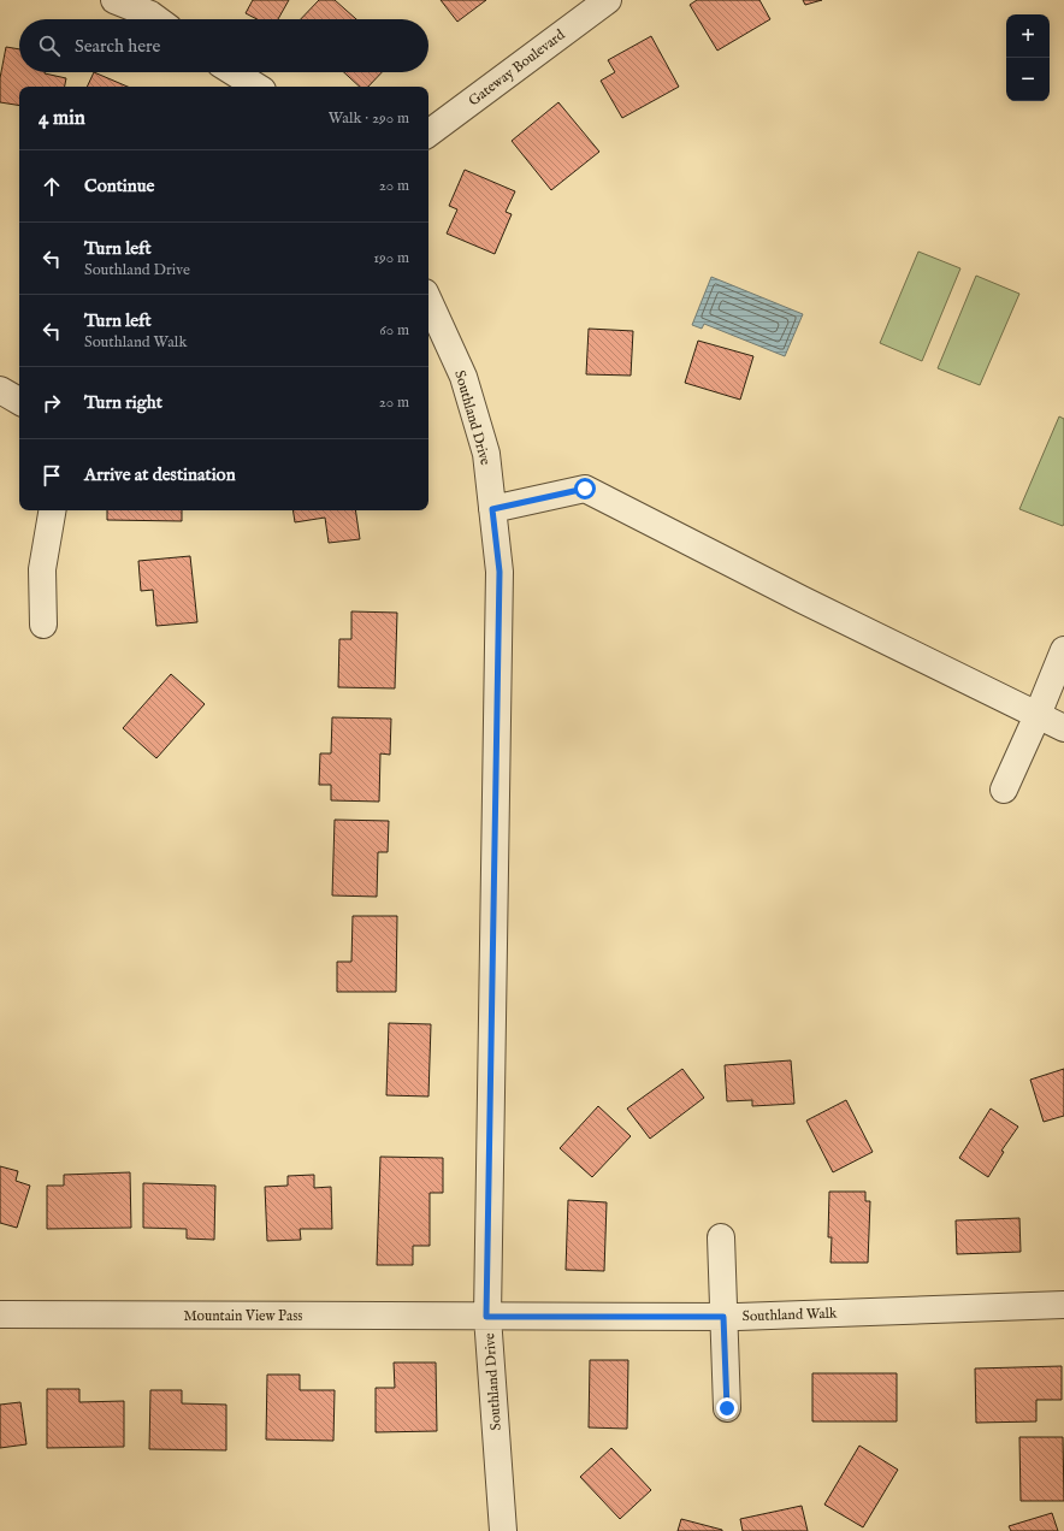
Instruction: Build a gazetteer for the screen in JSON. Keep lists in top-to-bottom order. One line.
{"streets":{"street":["Gateway Boulevard","Southland Drive","Southland Walk","Mountain View Pass"]},"crossings":[["Southland Drive","Southland Walk"],["Southland Drive","Mountain View Pass"],["Southland Walk","Mountain View Pass"]],"page":{"map_buttons":["+","−"],"search":"Search here","heading":["4 min","Walk · 290 m"],"list":[["Continue","20 m"],["Turn left","Southland Drive","190 m"],["Turn left","Southland Walk","60 m"],["Turn right","20 m"],"Arrive at destination"]}}
